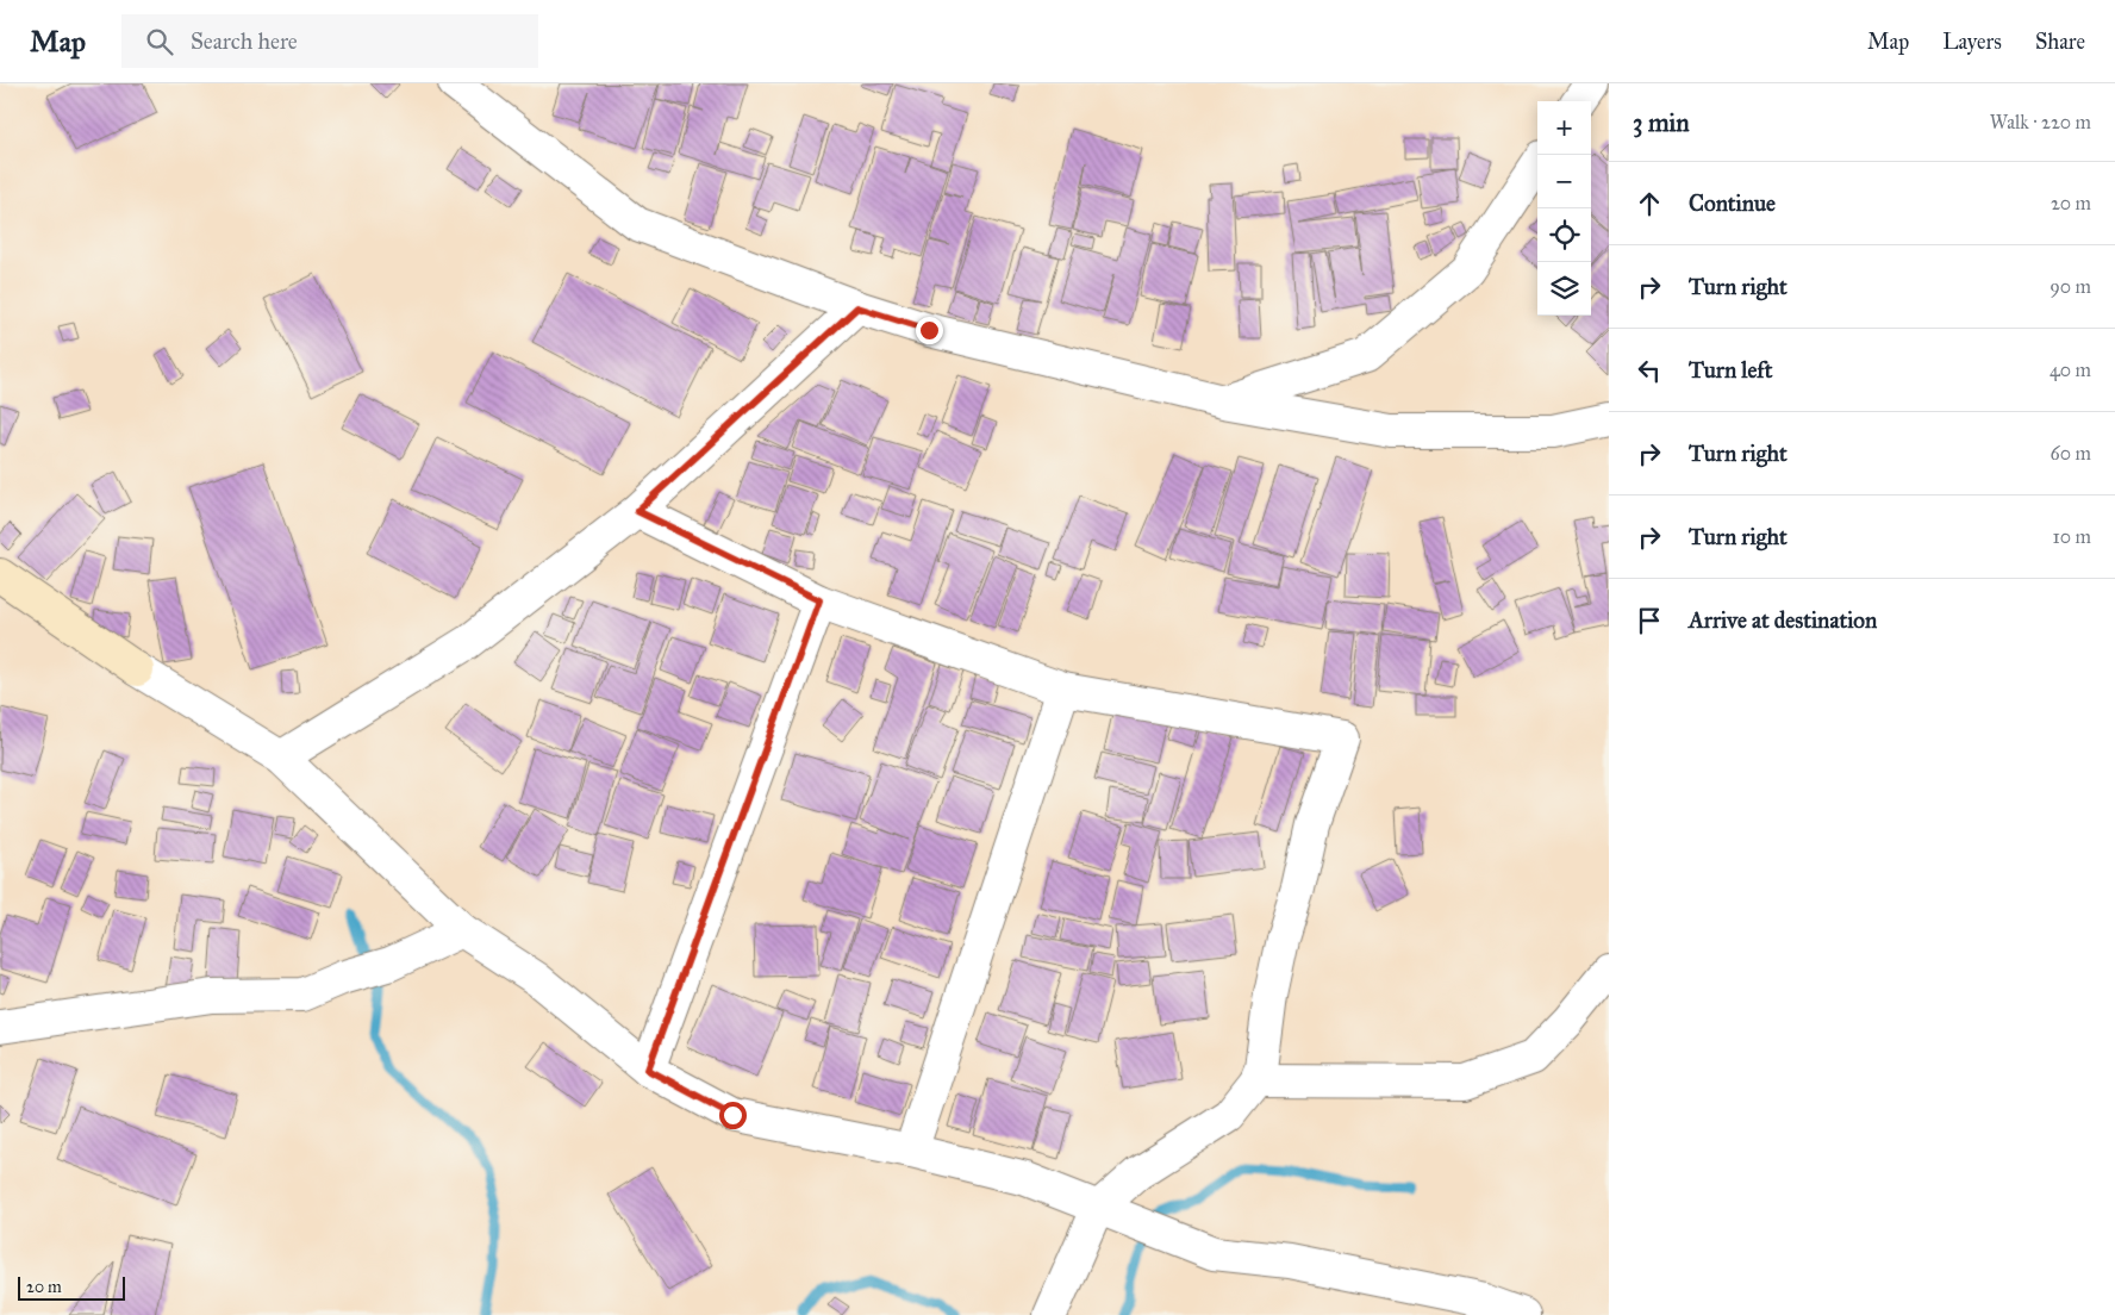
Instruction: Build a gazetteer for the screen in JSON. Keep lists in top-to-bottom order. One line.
{"scale_bar":"20 m","page":{"header":"Map","search":"Search here","nav":["Map","Layers","Share"],"heading":["3 min","Walk · 220 m"],"map_buttons":["+","−"],"list":[["Continue","20 m"],["Turn right","90 m"],["Turn left","40 m"],["Turn right","60 m"],["Turn right","10 m"],"Arrive at destination"],"scale":"20 m"}}
